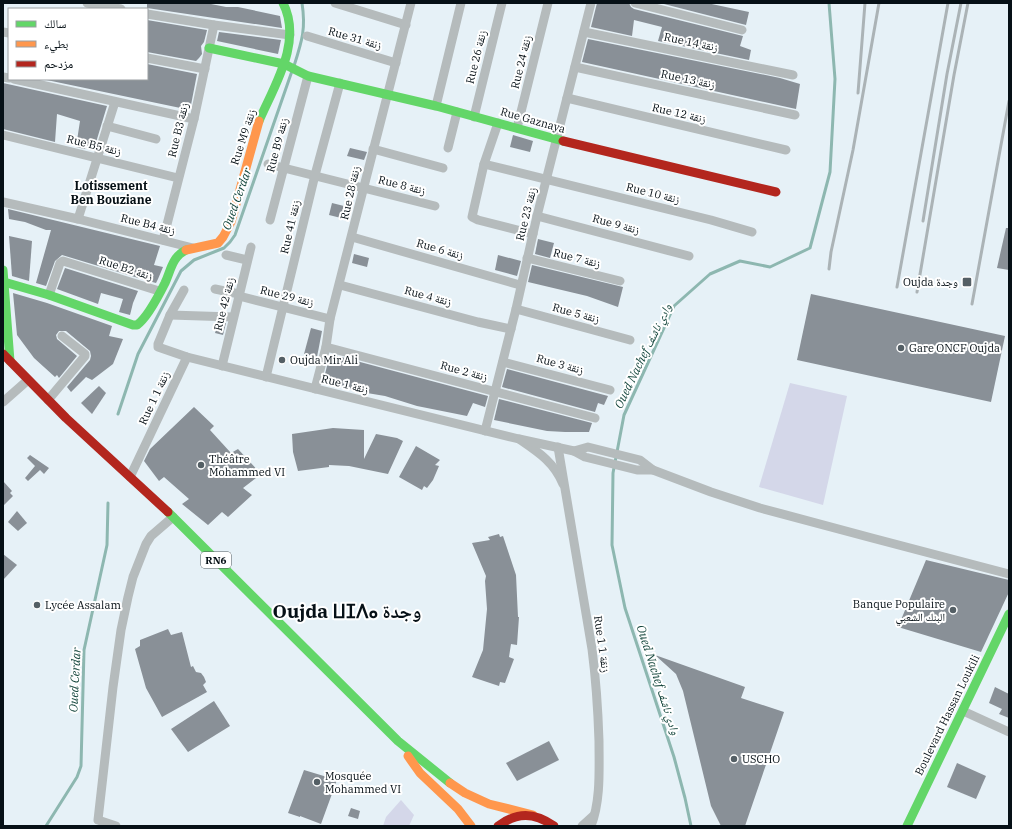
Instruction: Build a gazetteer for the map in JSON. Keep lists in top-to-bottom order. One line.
{"streets":{"street":["Rue 31 زنقة","Rue 14 زنقة","Rue 26 زنقة","Rue 24 زنقة","Rue 13 زنقة","Rue 12 زنقة","Rue Gaznaya","Rue B3 زنقة","Rue M9 زنقة","Rue B5 زنقة","Rue B9 زنقة","Rue 8 زنقة","Rue 28 زنقة","Rue 10 زنقة","Rue 23 زنقة","Rue B4 زنقة","Rue 9 زنقة","Rue 41 زنقة","Rue 6 زنقة","Rue 7 زنقة","Rue B2 زنقة","Rue 29 زنقة","Rue 4 زنقة","Rue 42 زنقة","Rue 5 زنقة","Rue 3 زنقة","Rue 2 زنقة","Rue زنقة 1","Rue 1 زنقة 1","RN6","Boulevard Hassan Loukili"]},"crossings":[["Rue 31 زنقة","Rue 28 زنقة"],["Rue 14 زنقة","Rue 23 زنقة"],["Rue 26 زنقة","Rue Gaznaya"],["Rue 24 زنقة","Rue Gaznaya"],["Rue 13 زنقة","Rue 23 زنقة"],["Rue 12 زنقة","Rue 23 زنقة"],["Rue Gaznaya","Rue B3 زنقة"],["Rue Gaznaya","Rue M9 زنقة"],["Rue Gaznaya","Rue B9 زنقة"],["Rue Gaznaya","Rue 28 زنقة"],["Rue Gaznaya","Rue 23 زنقة"],["Rue Gaznaya","Rue 41 زنقة"],["Rue B3 زنقة","Rue B5 زنقة"],["Rue B3 زنقة","Rue B4 زنقة"],["Rue M9 زنقة","Rue B4 زنقة"],["Rue M9 زنقة","Rue B2 زنقة"],["Rue B9 زنقة","Rue 8 زنقة"],["Rue 8 زنقة","Rue 28 زنقة"],["Rue 8 زنقة","Rue 41 زنقة"],["Rue 28 زنقة","Rue 6 زنقة"],["Rue 28 زنقة","Rue 29 زنقة"],["Rue 28 زنقة","Rue 4 زنقة"],["Rue 28 زنقة","Rue 2 زنقة"],["Rue 28 زنقة","Rue زنقة 1"],["Rue 10 زنقة","Rue 23 زنقة"],["Rue 23 زنقة","Rue 9 زنقة"],["Rue 23 زنقة","Rue 6 زنقة"],["Rue 23 زنقة","Rue 7 زنقة"],["Rue 23 زنقة","Rue 4 زنقة"],["Rue 23 زنقة","Rue 5 زنقة"],["Rue 23 زنقة","Rue 3 زنقة"],["Rue 23 زنقة","Rue 2 زنقة"],["Rue 23 زنقة","Rue زنقة 1"],["Rue 41 زنقة","Rue 29 زنقة"],["Rue 41 زنقة","Rue زنقة 1"],["Rue 29 زنقة","Rue 42 زنقة"],["Rue 42 زنقة","Rue زنقة 1"],["Rue زنقة 1","Rue 1 زنقة 1"],["Rue 1 زنقة 1","RN6"]],"districts":["Lotissement Ben Bouziane","Oujda ⵡⵊⴷⴰ وجدة"],"water":["Oued Cerdar","Oued Nachef وادي ناشف"],"places":{"transit":["Oujda وجدة"],"other":["Gare ONCF Oujda","Oujda Mir Ali","Théâtre Mohammed VI","Lycée Assalam","Banque Populaire البنك الشعبي","USCHO","Mosquée Mohammed VI"]},"legend":["سالك","بطيء","مزدحم"]}
